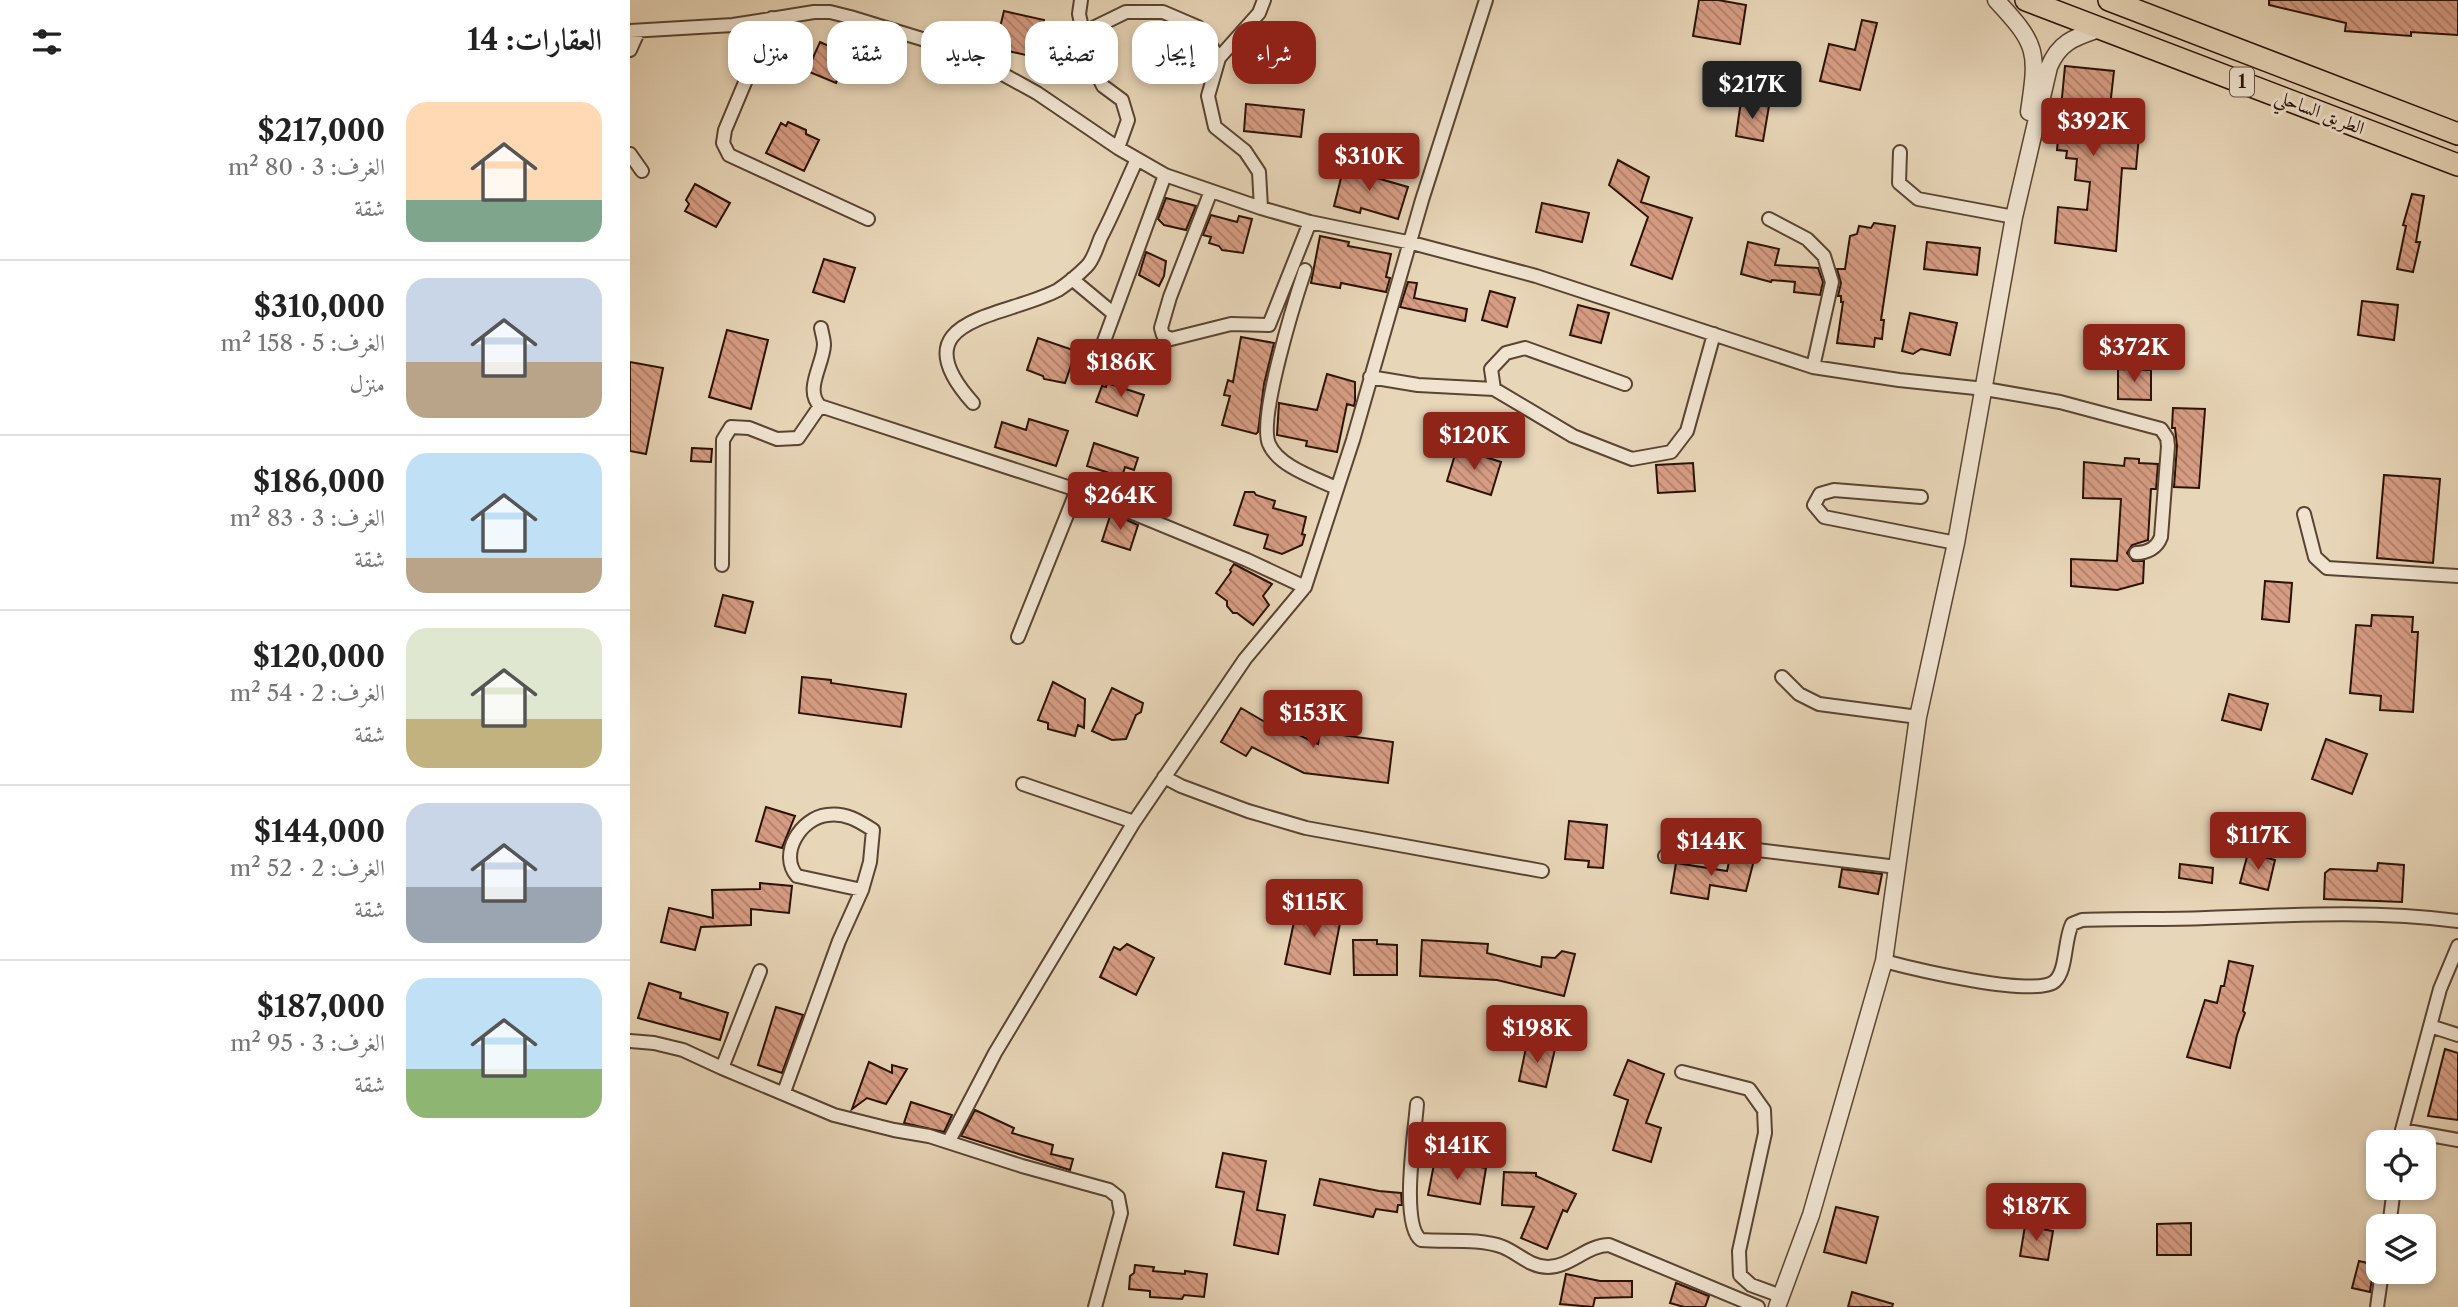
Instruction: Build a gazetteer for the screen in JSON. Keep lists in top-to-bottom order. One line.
{"streets":{"highway":["1","الطريق الساحلي"]},"page":{"heading":"العقارات: 14","chip":["شراء","إيجار","تصفية","جديد","شقة","منزل"],"price":["$217K","$392K","$310K","$372K","$186K","$120K","$264K","$153K","$117K","$144K","$115K","$198K","$141K","$187K"],"list":[{"name":"$217,000","note":"الغرف: 3 · 80 m² · شقة"},{"name":"$310,000","note":"الغرف: 5 · 158 m² · منزل"},{"name":"$186,000","note":"الغرف: 3 · 83 m² · شقة"},{"name":"$120,000","note":"الغرف: 2 · 54 m² · شقة"},{"name":"$144,000","note":"الغرف: 2 · 52 m² · شقة"},{"name":"$187,000","note":"الغرف: 3 · 95 m² · شقة"}]}}
